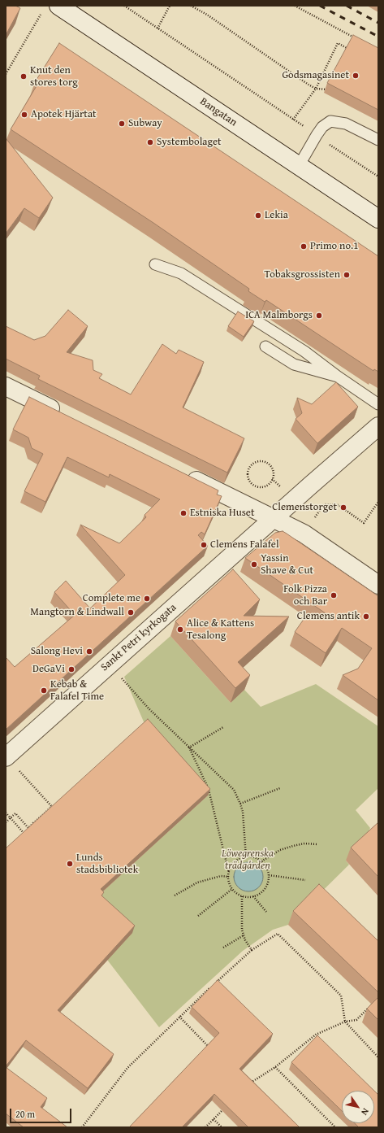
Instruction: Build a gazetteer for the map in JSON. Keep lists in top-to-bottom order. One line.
{"streets":{"street":["Bangatan","Sankt Petri kyrkogata"]},"parks":["Löwegrenska trädgården"],"places":["Godsmagasinet","Knut den stores torg","Apotek Hjärtat","Subway","Systembolaget","Lekia","Primo no.1","Tobaksgrossisten","ICA Malmborgs","Clemenstorget","Estniska Huset","Clemens Falafel","Yassin Shave & Cut","Folk Pizza och Bar","Complete me","Mangtorn & Lindwall","Clemens antik","Alice & Kattens Tesalong","Salong Hevi","DeGaVi","Kebab & Falafel Time","Lunds stadsbibliotek"],"scale_bar":"20 m","north":"bottom right"}
